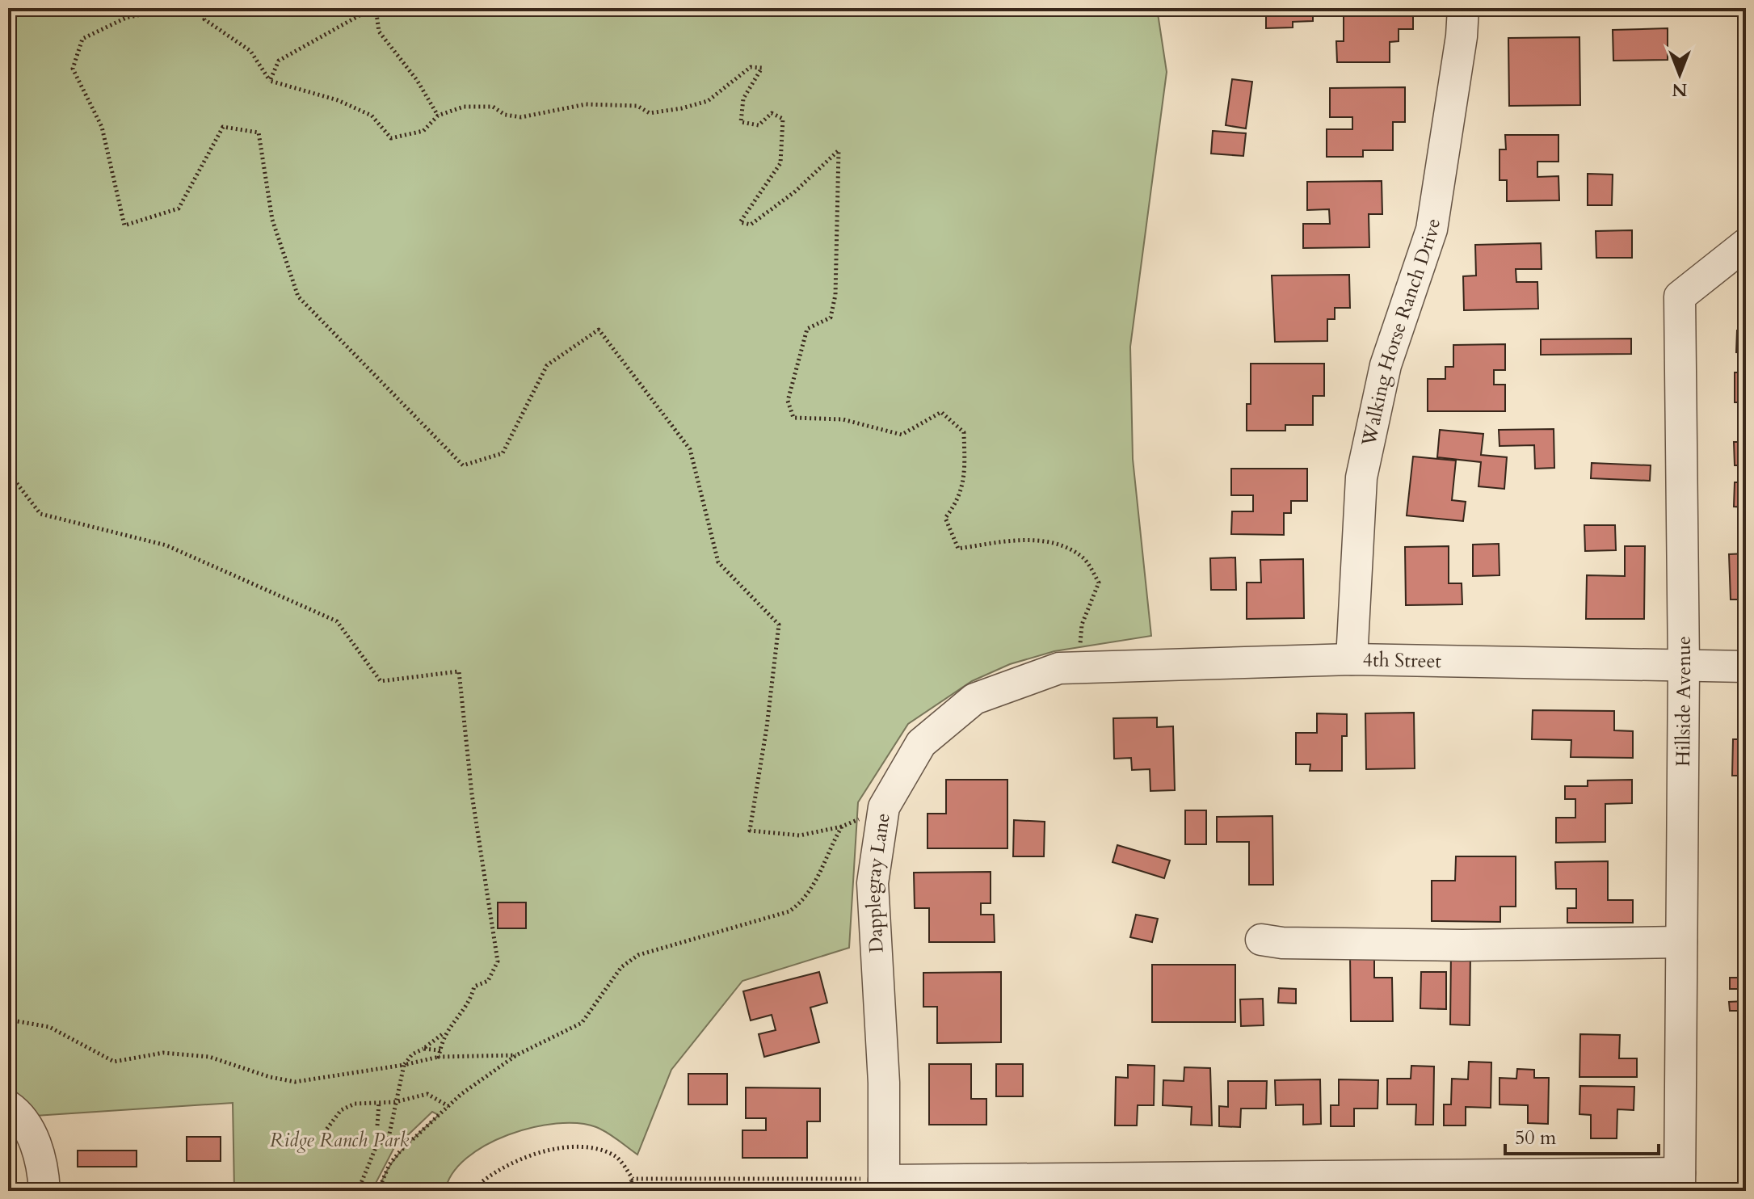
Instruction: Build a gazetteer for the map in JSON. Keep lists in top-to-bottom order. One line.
{"streets":{"street":["Walking Horse Ranch Drive","4th Street","Hillside Avenue","Dapplegray Lane"]},"crossings":[["Walking Horse Ranch Drive","4th Street"],["4th Street","Hillside Avenue"],["4th Street","Dapplegray Lane"]],"parks":["Ridge Ranch Park"],"scale_bar":"50 m","north":"bottom"}
